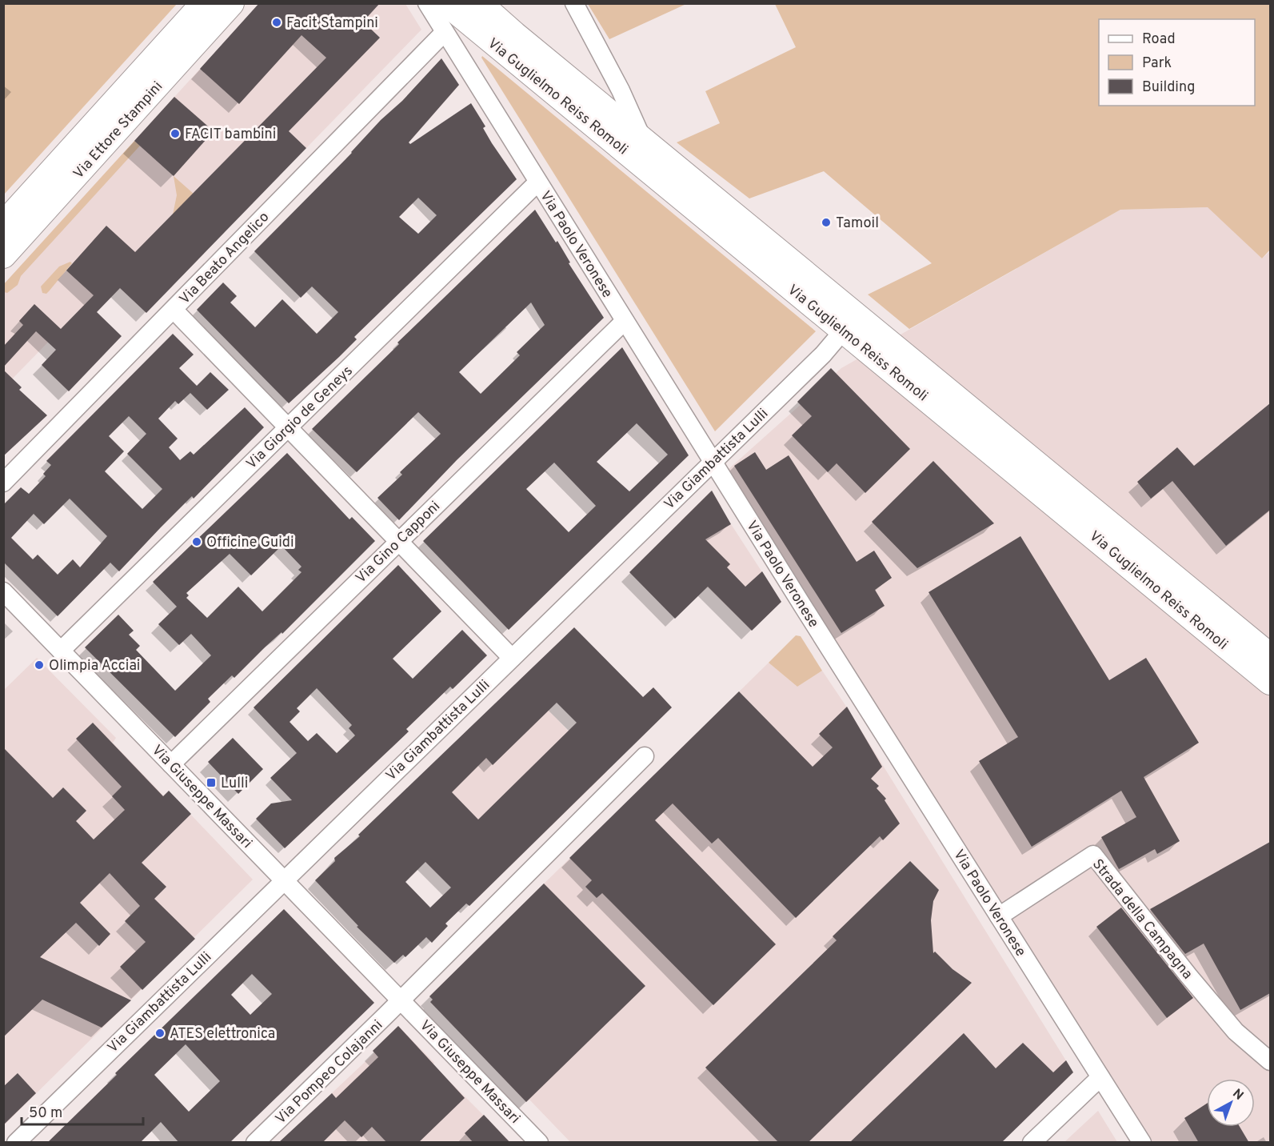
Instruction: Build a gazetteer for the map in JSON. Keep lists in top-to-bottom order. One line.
{"streets":{"main road":["Via Guglielmo Reiss Romoli","Via Ettore Stampini"],"street":["Via Paolo Veronese","Via Beato Angelico","Via Giorgio de Geneys","Via Giambattista Lulli","Via Gino Capponi","Via Giuseppe Massari","Strada della Campagna","Via Pompeo Colajanni"]},"crossings":[["Via Guglielmo Reiss Romoli","Via Giambattista Lulli"],["Via Paolo Veronese","Via Beato Angelico"],["Via Paolo Veronese","Via Giorgio de Geneys"],["Via Paolo Veronese","Via Giambattista Lulli"],["Via Paolo Veronese","Via Gino Capponi"],["Via Paolo Veronese","Strada della Campagna"],["Via Giorgio de Geneys","Via Giuseppe Massari"],["Via Giambattista Lulli","Via Giuseppe Massari"],["Via Gino Capponi","Via Giuseppe Massari"],["Via Giuseppe Massari","Via Pompeo Colajanni"]],"places":{"other":["Facit Stampini","FACIT bambini","Tamoil","Officine Guidi","Olimpia Acciai","ATES elettronica"],"transit":["Lulli"]},"legend":["Road","Park","Building"],"scale_bar":"50 m","north":"top right"}
